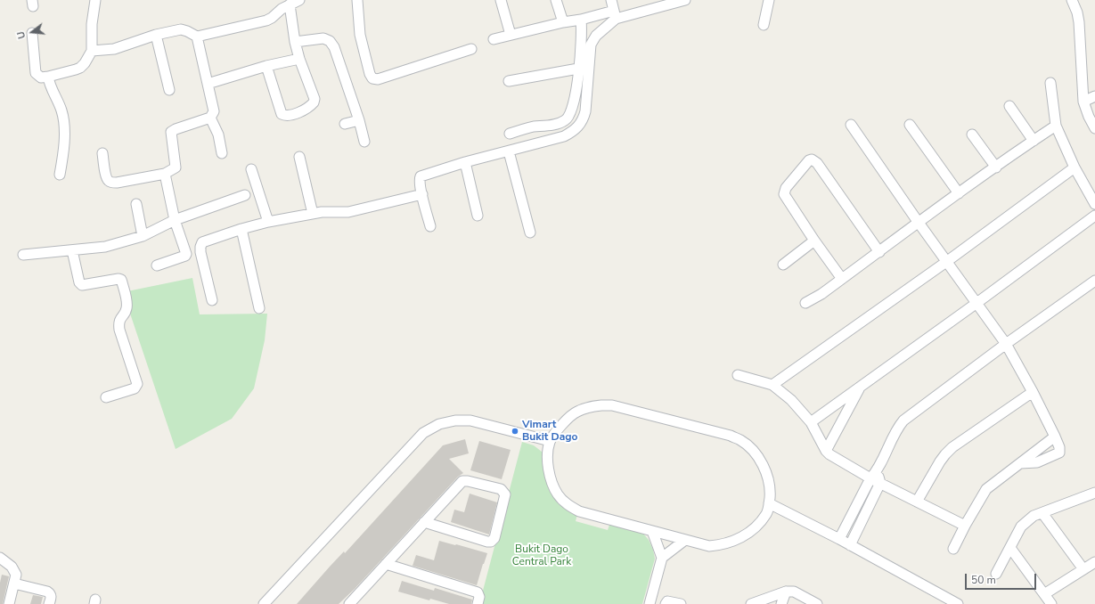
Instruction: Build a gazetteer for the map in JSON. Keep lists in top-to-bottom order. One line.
{"parks":["Bukit Dago Central Park"],"places":["Vimart Bukit Dago"],"scale_bar":"50 m","north":"left"}
